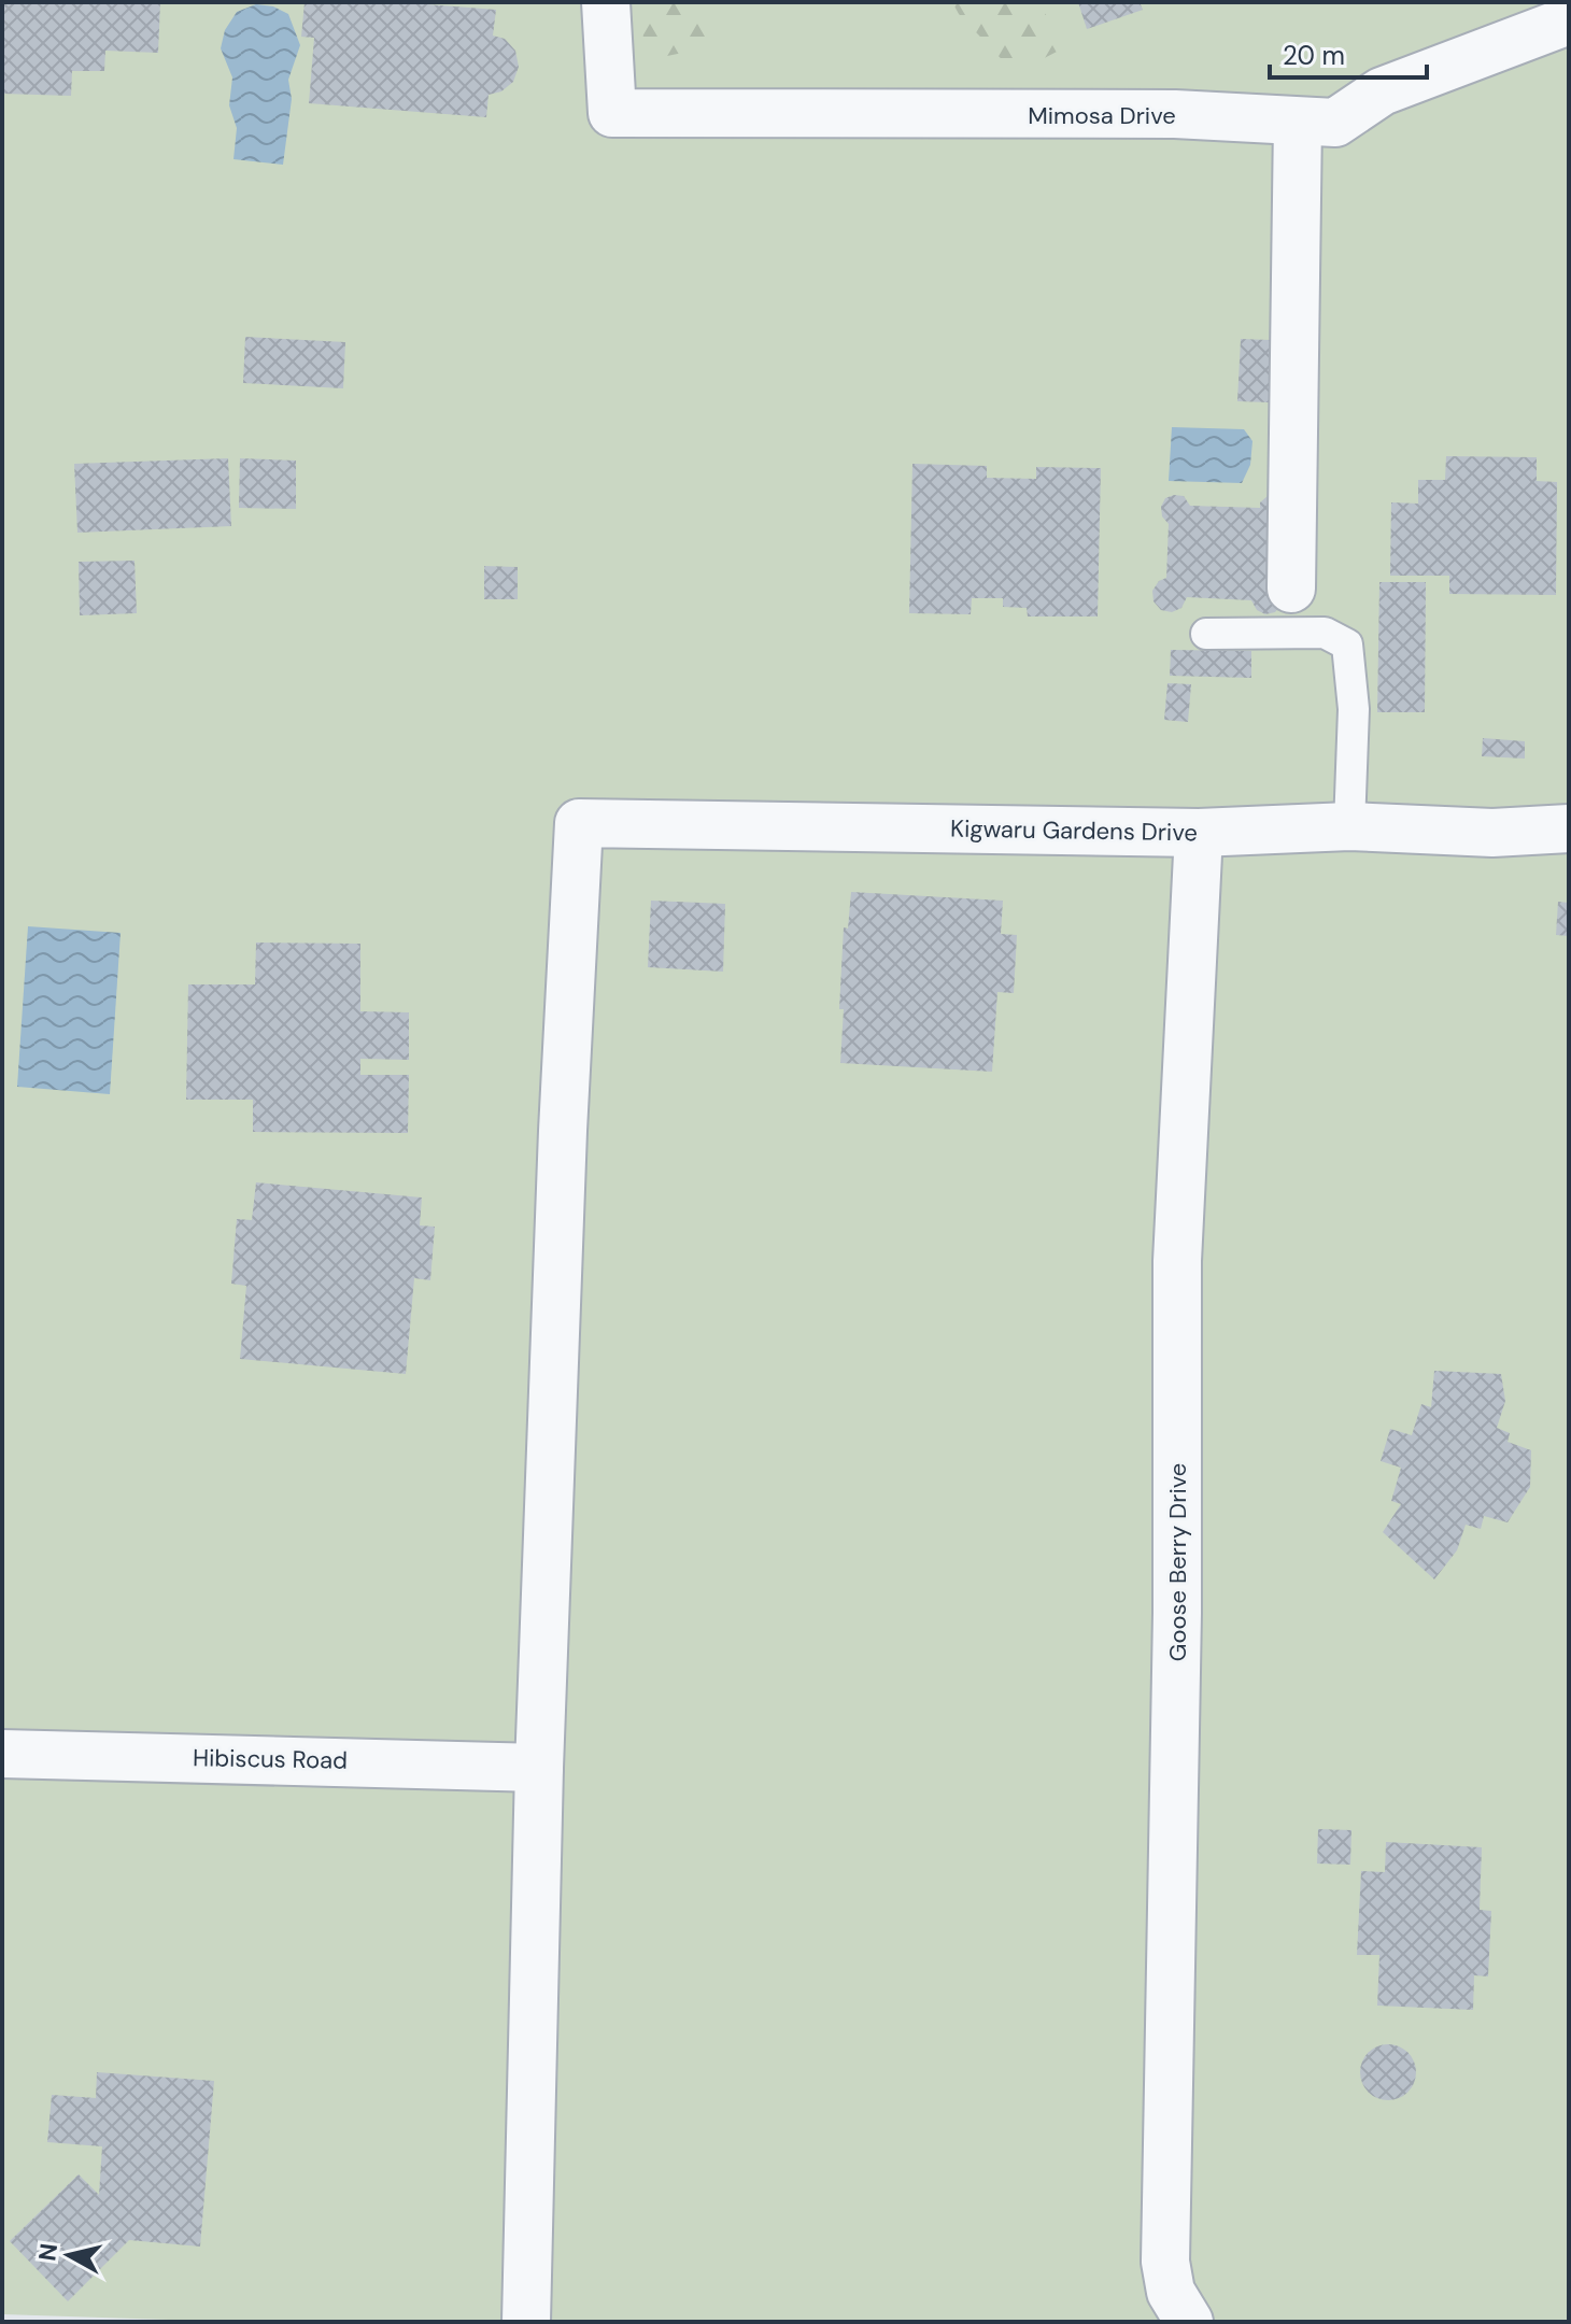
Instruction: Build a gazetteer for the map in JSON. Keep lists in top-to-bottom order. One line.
{"streets":{"street":["Mimosa Drive","Kigwaru Gardens Drive","Goose Berry Drive","Hibiscus Road"]},"crossings":[["Kigwaru Gardens Drive","Goose Berry Drive"],["Kigwaru Gardens Drive","Hibiscus Road"]],"scale_bar":"20 m","north":"left"}
